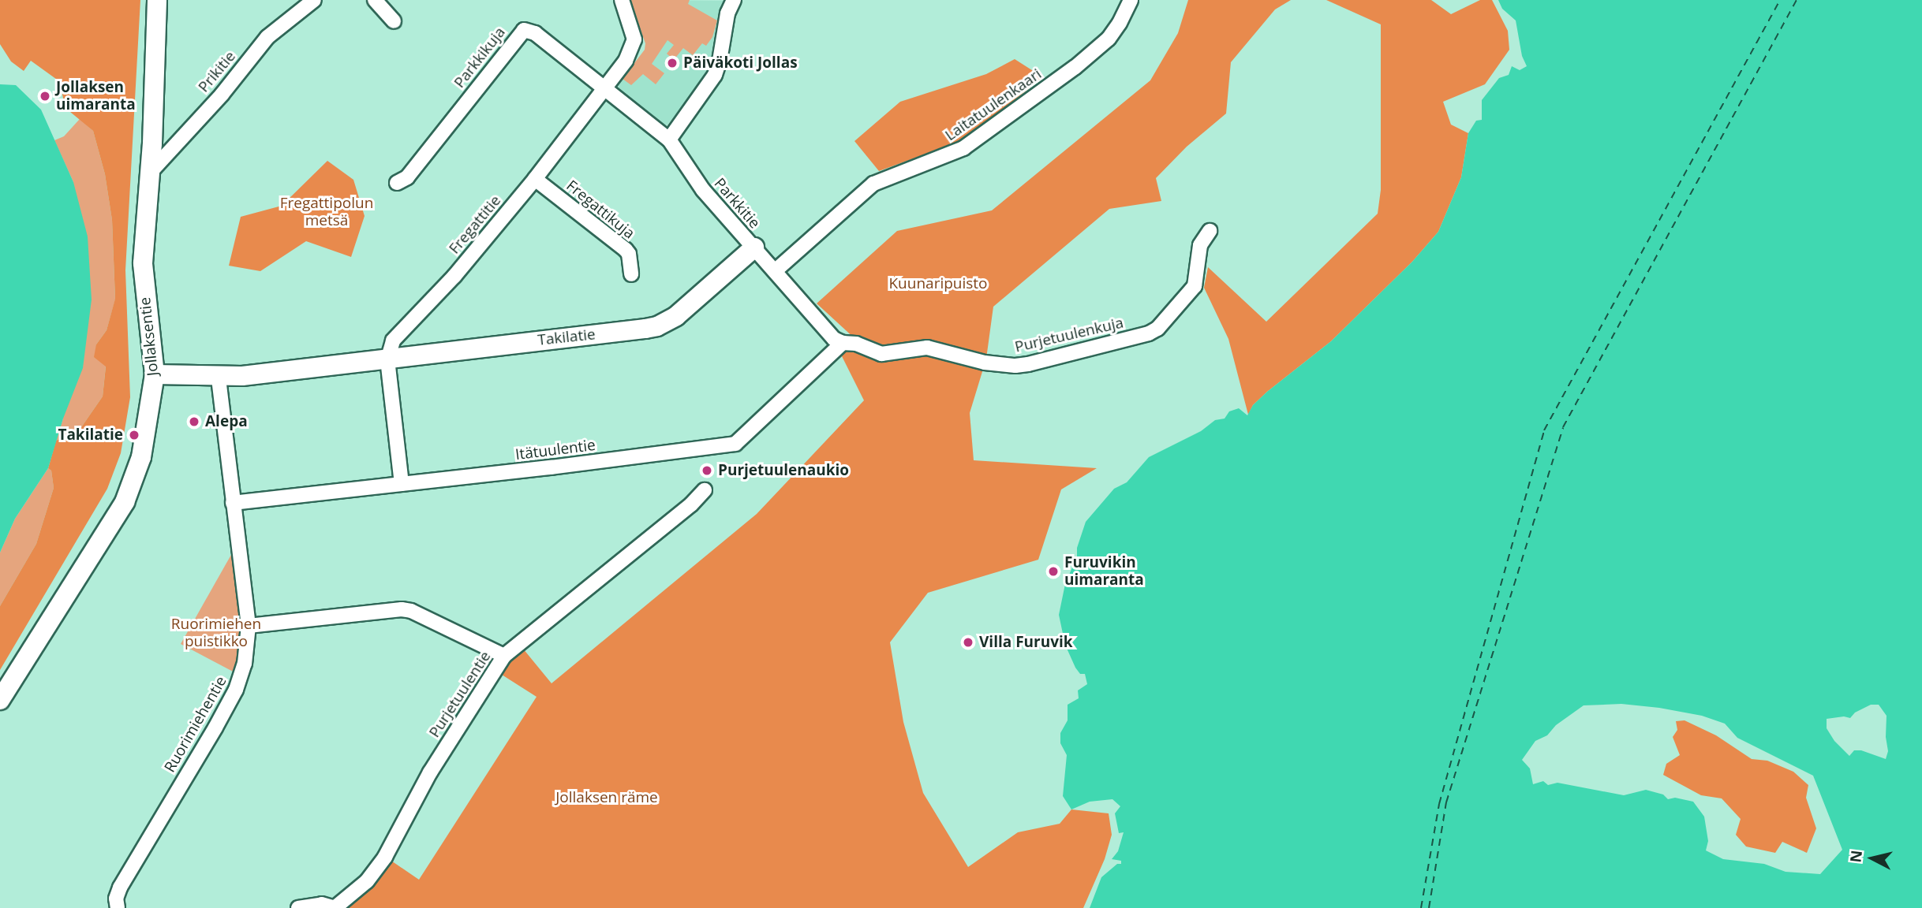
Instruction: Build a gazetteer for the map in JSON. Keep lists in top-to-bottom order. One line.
{"streets":{"main road":["Jollaksentie","Takilatie"],"street":["Parkkikuja","Prikitie","Laitatuulenkaari","Parkkitie","Fregattikuja","Fregattitie","Purjetuulenkuja","Itätuulentie","Purjetuulentie","Ruorimiehentie"]},"crossings":[["Parkkikuja","Parkkitie"],["Parkkikuja","Fregattitie"],["Prikitie","Jollaksentie"],["Laitatuulenkaari","Parkkitie"],["Parkkitie","Fregattitie"],["Parkkitie","Purjetuulenkuja"],["Parkkitie","Takilatie"],["Parkkitie","Itätuulentie"],["Fregattikuja","Fregattitie"],["Fregattitie","Takilatie"],["Fregattitie","Itätuulentie"],["Purjetuulenkuja","Itätuulentie"],["Jollaksentie","Takilatie"],["Takilatie","Ruorimiehentie"],["Itätuulentie","Ruorimiehentie"]],"parks":["Fregattipolun metsä","Kuunaripuisto","Ruorimiehen puistikko","Jollaksen räme"],"places":["Päiväkoti Jollas","Jollaksen uimaranta","Alepa","Takilatie","Purjetuulenaukio","Furuvikin uimaranta","Villa Furuvik"],"north":"left"}
